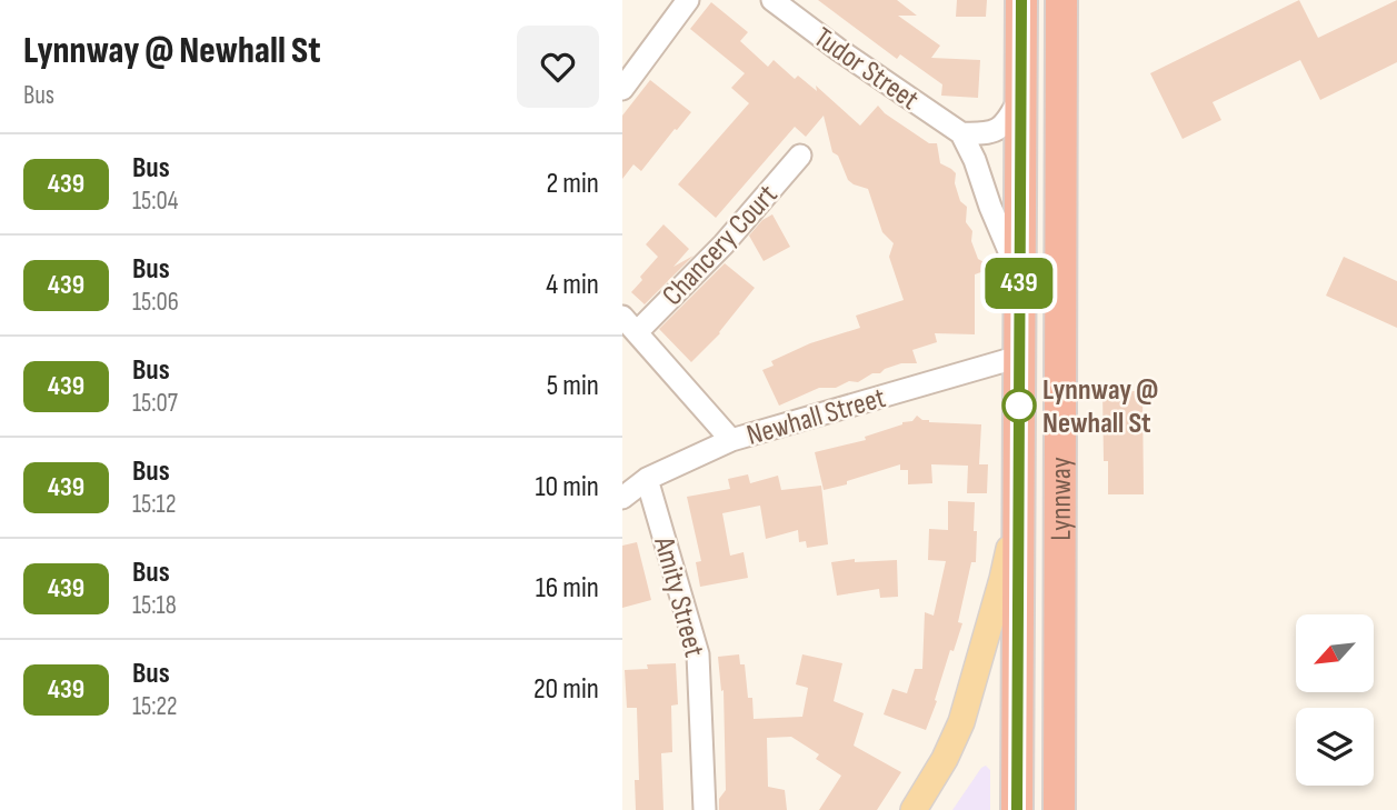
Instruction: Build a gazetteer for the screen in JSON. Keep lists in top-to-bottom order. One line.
{"streets":{"highway":["Lynnway"],"street":["Tudor Street","Chancery Court","Newhall Street","Amity Street"]},"crossings":[["Newhall Street","Lynnway"],["Newhall Street","Amity Street"]],"places":["Lynnway @ Newhall St"],"lines":["bus line 439"],"north":"bottom left","page":{"heading":["Lynnway @ Newhall St","Bus"],"on_map":"439","list":[{"mark":"439","name":"Bus","note":"15:04","value":"2 min"},{"mark":"439","name":"Bus","note":"15:06","value":"4 min"},{"mark":"439","name":"Bus","note":"15:07","value":"5 min"},{"mark":"439","name":"Bus","note":"15:12","value":"10 min"},{"mark":"439","name":"Bus","note":"15:18","value":"16 min"},{"mark":"439","name":"Bus","note":"15:22","value":"20 min"}]}}
